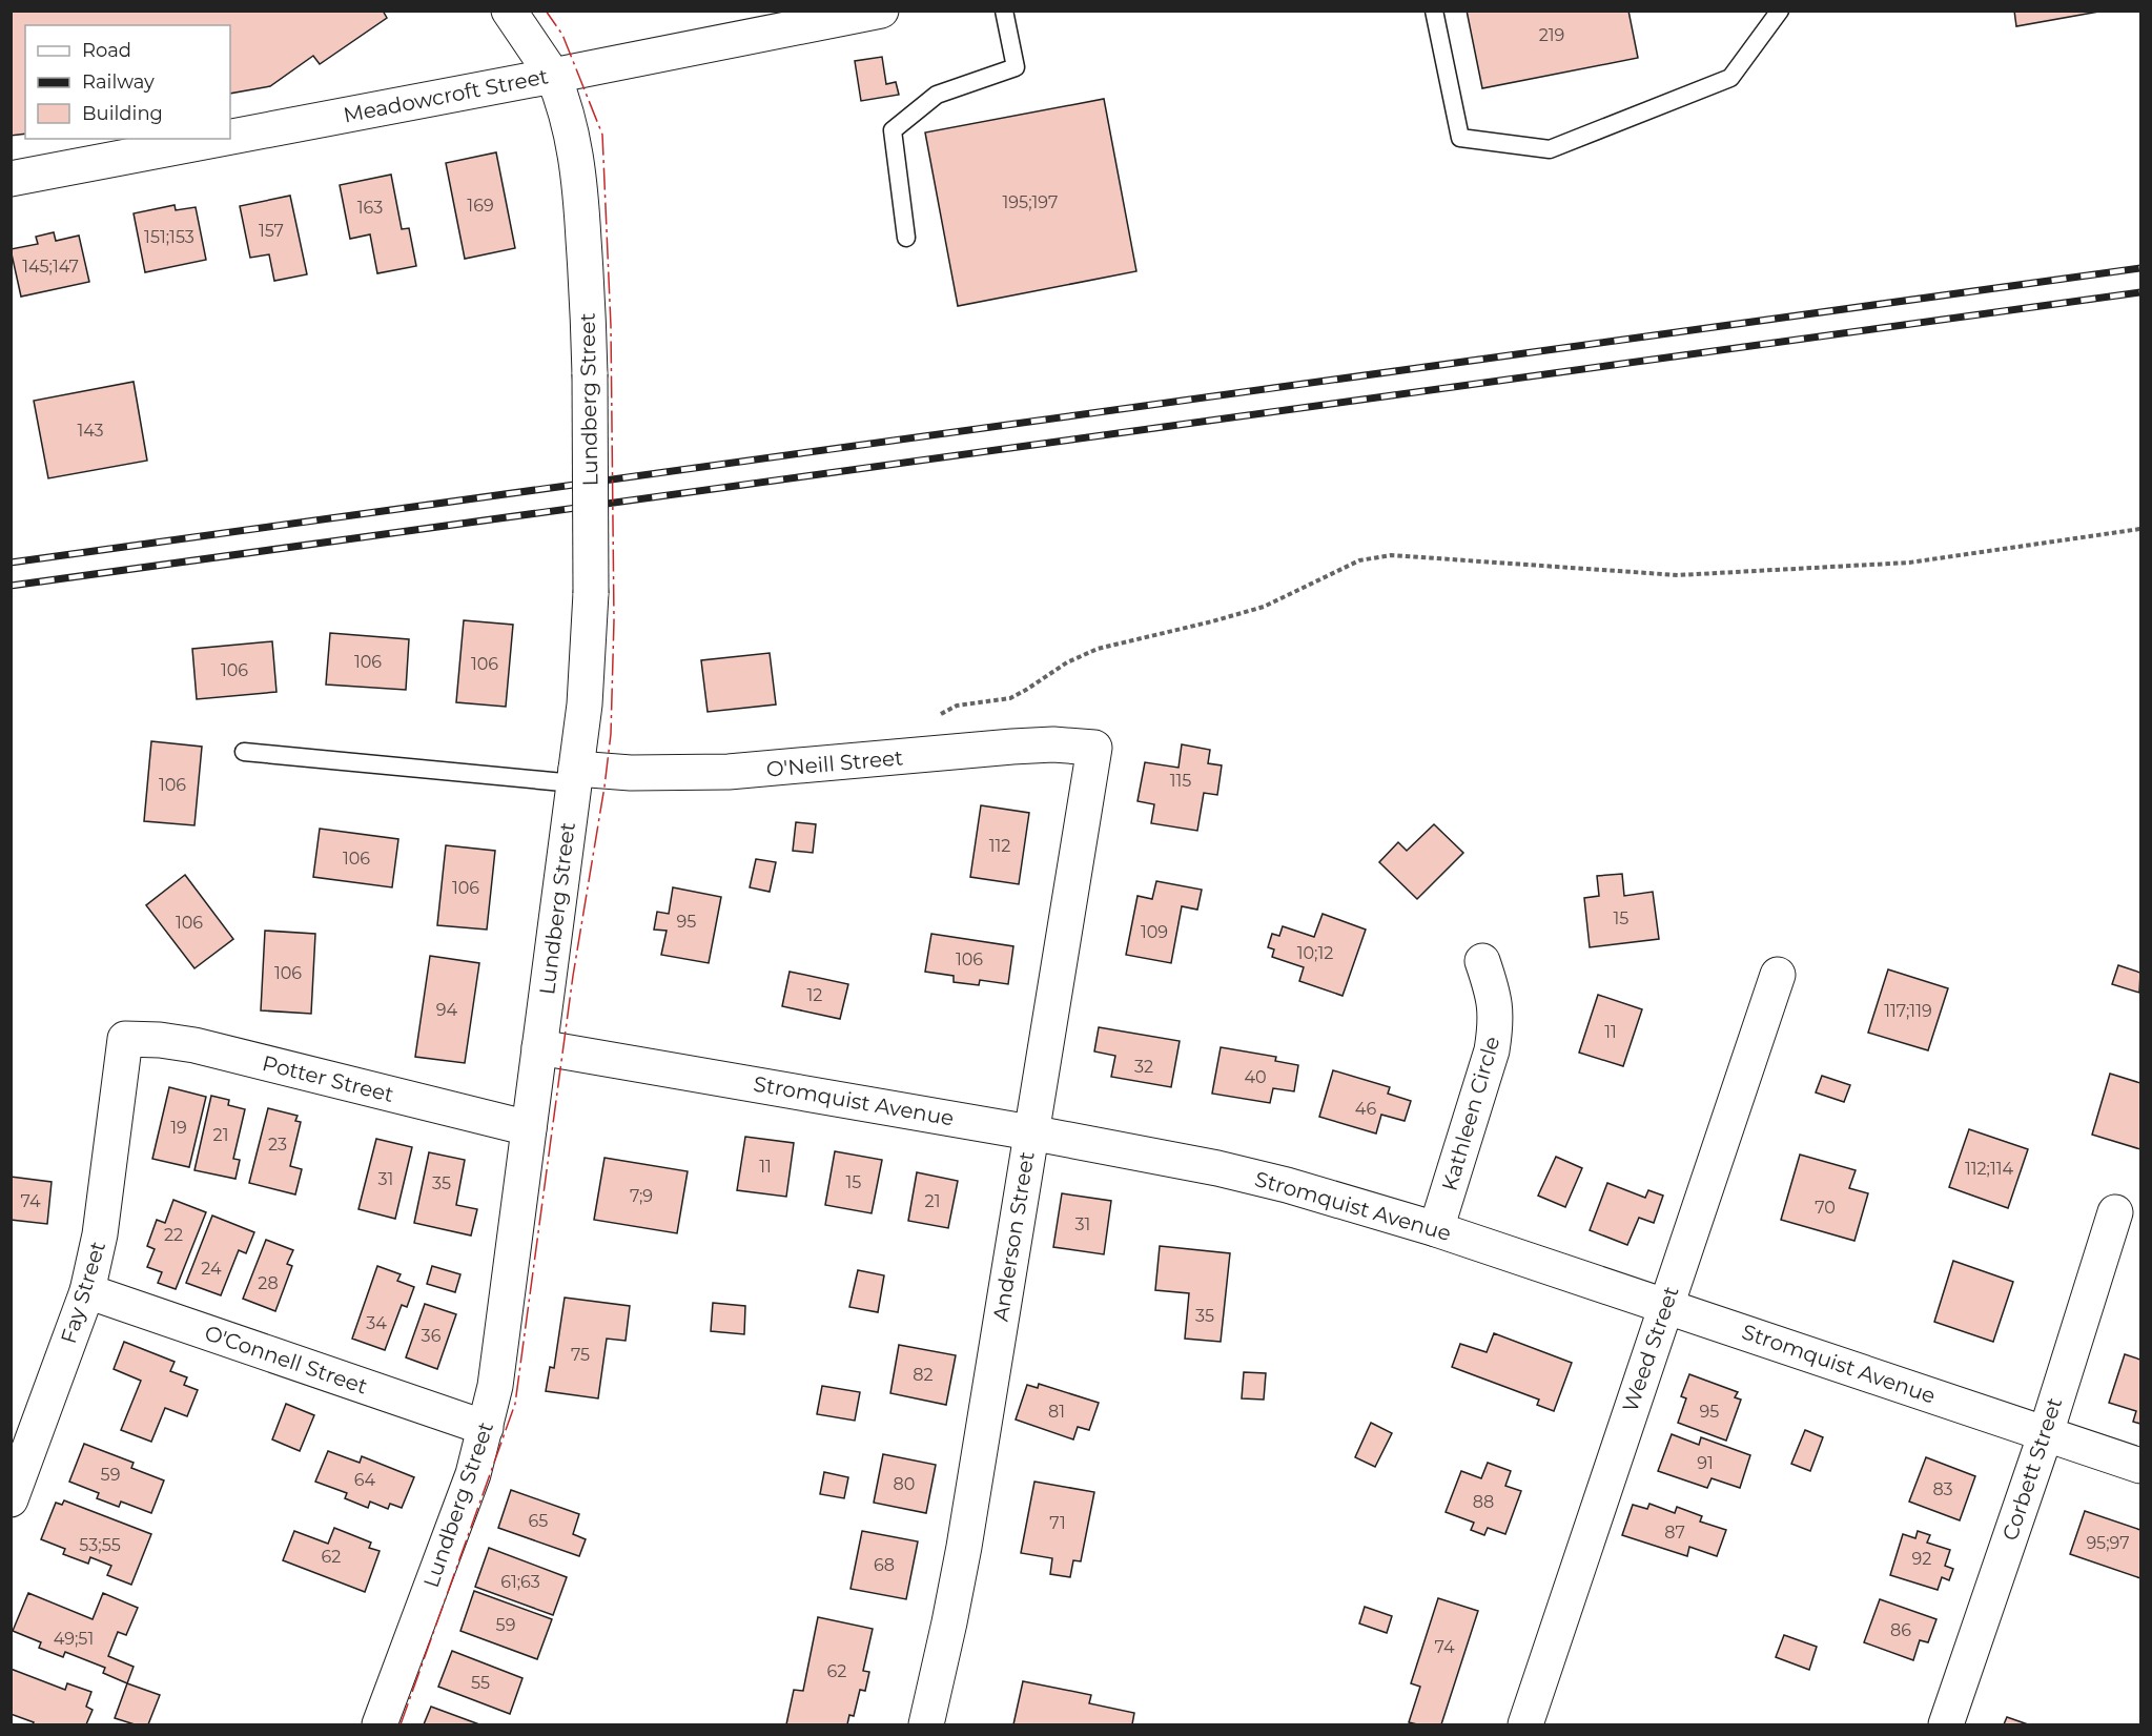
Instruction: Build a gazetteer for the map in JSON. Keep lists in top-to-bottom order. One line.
{"streets":{"street":["Meadowcroft Street","Lundberg Street","O'Neill Street","Potter Street","Stromquist Avenue","Kathleen Circle","Anderson Street","Fay Street","Weed Street","O'Connell Street","Corbett Street"]},"crossings":[["Meadowcroft Street","Lundberg Street"],["Lundberg Street","O'Neill Street"],["Lundberg Street","Potter Street"],["Lundberg Street","Stromquist Avenue"],["Lundberg Street","O'Connell Street"],["O'Neill Street","Anderson Street"],["Potter Street","Fay Street"],["Stromquist Avenue","Kathleen Circle"],["Stromquist Avenue","Anderson Street"],["Stromquist Avenue","Weed Street"],["Stromquist Avenue","Corbett Street"],["Fay Street","O'Connell Street"]],"house_numbers":["219","195;197","169","163","157","151;153","145;147","143","106","106","106","115","106","112","106","106","15","95","106","109","10;12","106","106","12","94","117;119","11","32","40","46","19","21","23","11","112;114","31","15","35","7;9","74","21","70","31","22","24","28","35","34","36","75","82","81","95","91","59","64","80","83","88","65","71","87","95;97","53;55","62","92","68","61;63","59","86","49;51","74","62","55"],"legend":["Road","Railway","Building"]}
